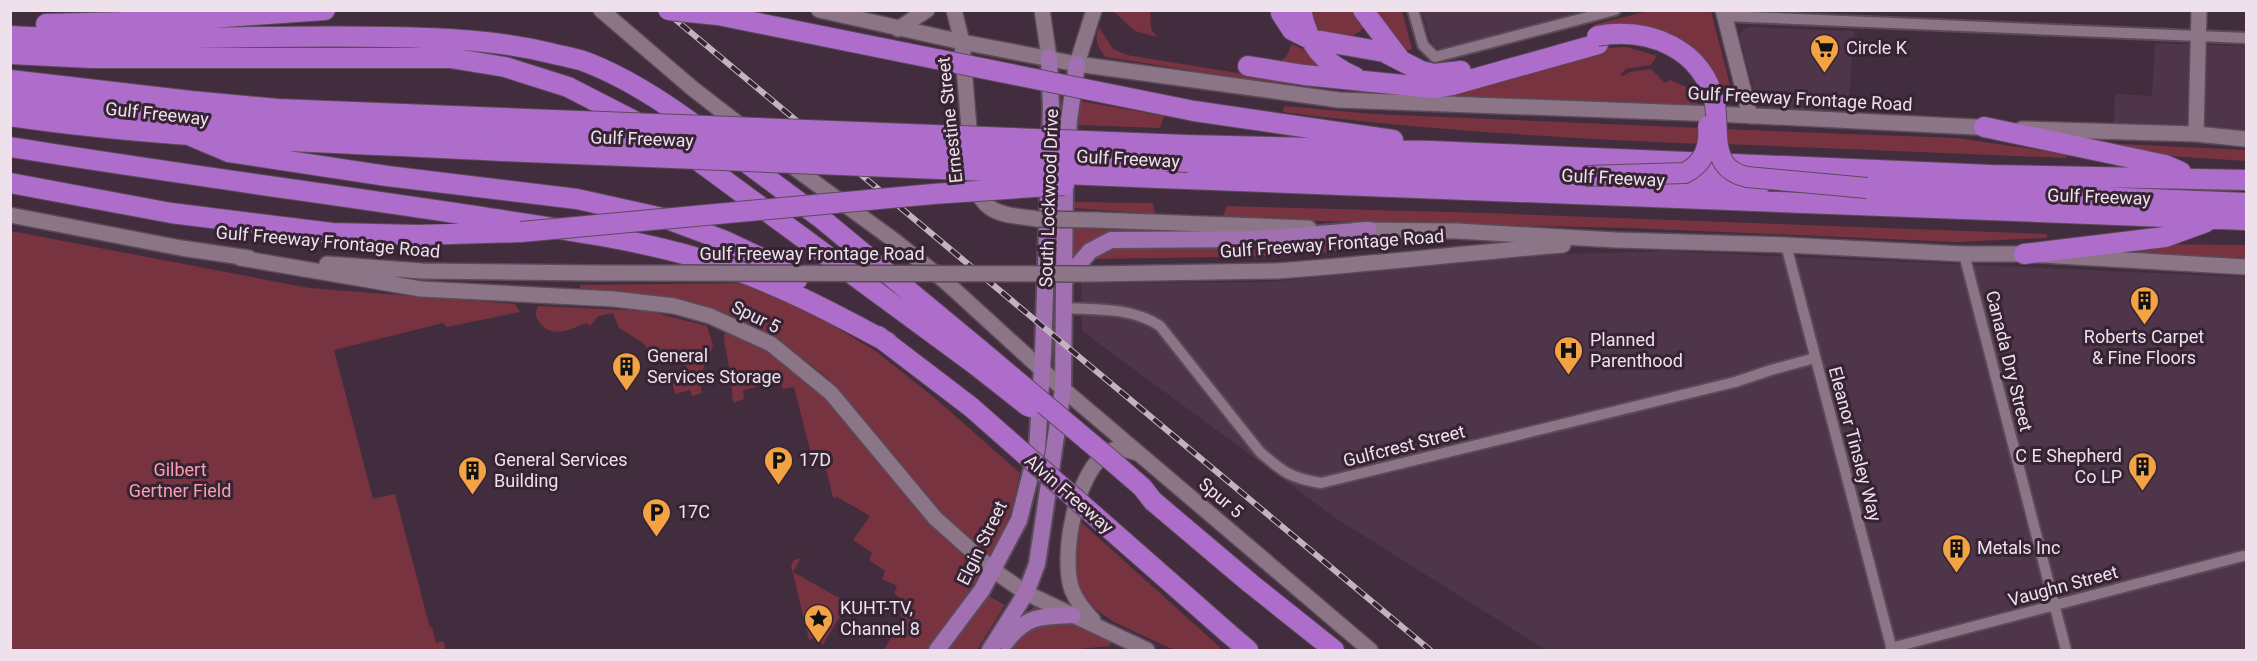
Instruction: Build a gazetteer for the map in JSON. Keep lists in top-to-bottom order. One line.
{"streets":{"highway":["Gulf Freeway","Alvin Freeway"],"main road":["Gulf Freeway Frontage Road","Ernestine Street","South Lockwood Drive","Spur 5","Elgin Street"],"street":["Canada Dry Street","Eleanor Tinsley Way","Gulfcrest Street","Vaughn Street"]},"crossings":[["Gulf Freeway Frontage Road","Ernestine Street"],["Gulf Freeway Frontage Road","South Lockwood Drive"],["Gulf Freeway Frontage Road","Spur 5"],["Gulf Freeway Frontage Road","Canada Dry Street"],["Gulf Freeway Frontage Road","Eleanor Tinsley Way"],["South Lockwood Drive","Spur 5"],["South Lockwood Drive","Gulfcrest Street"],["South Lockwood Drive","Elgin Street"],["Spur 5","Elgin Street"],["Canada Dry Street","Vaughn Street"],["Eleanor Tinsley Way","Gulfcrest Street"],["Eleanor Tinsley Way","Vaughn Street"]],"parks":["Gilbert Gertner Field"],"places":{"supermarket":["Circle K"],"building":["Roberts Carpet & Fine Floors","General Services Storage","C E Shepherd Co LP","General Services Building","Metals Inc"],"hospital":["Planned Parenthood"],"parking":["17D","17C"],"place":["KUHT-TV, Channel 8"]}}
